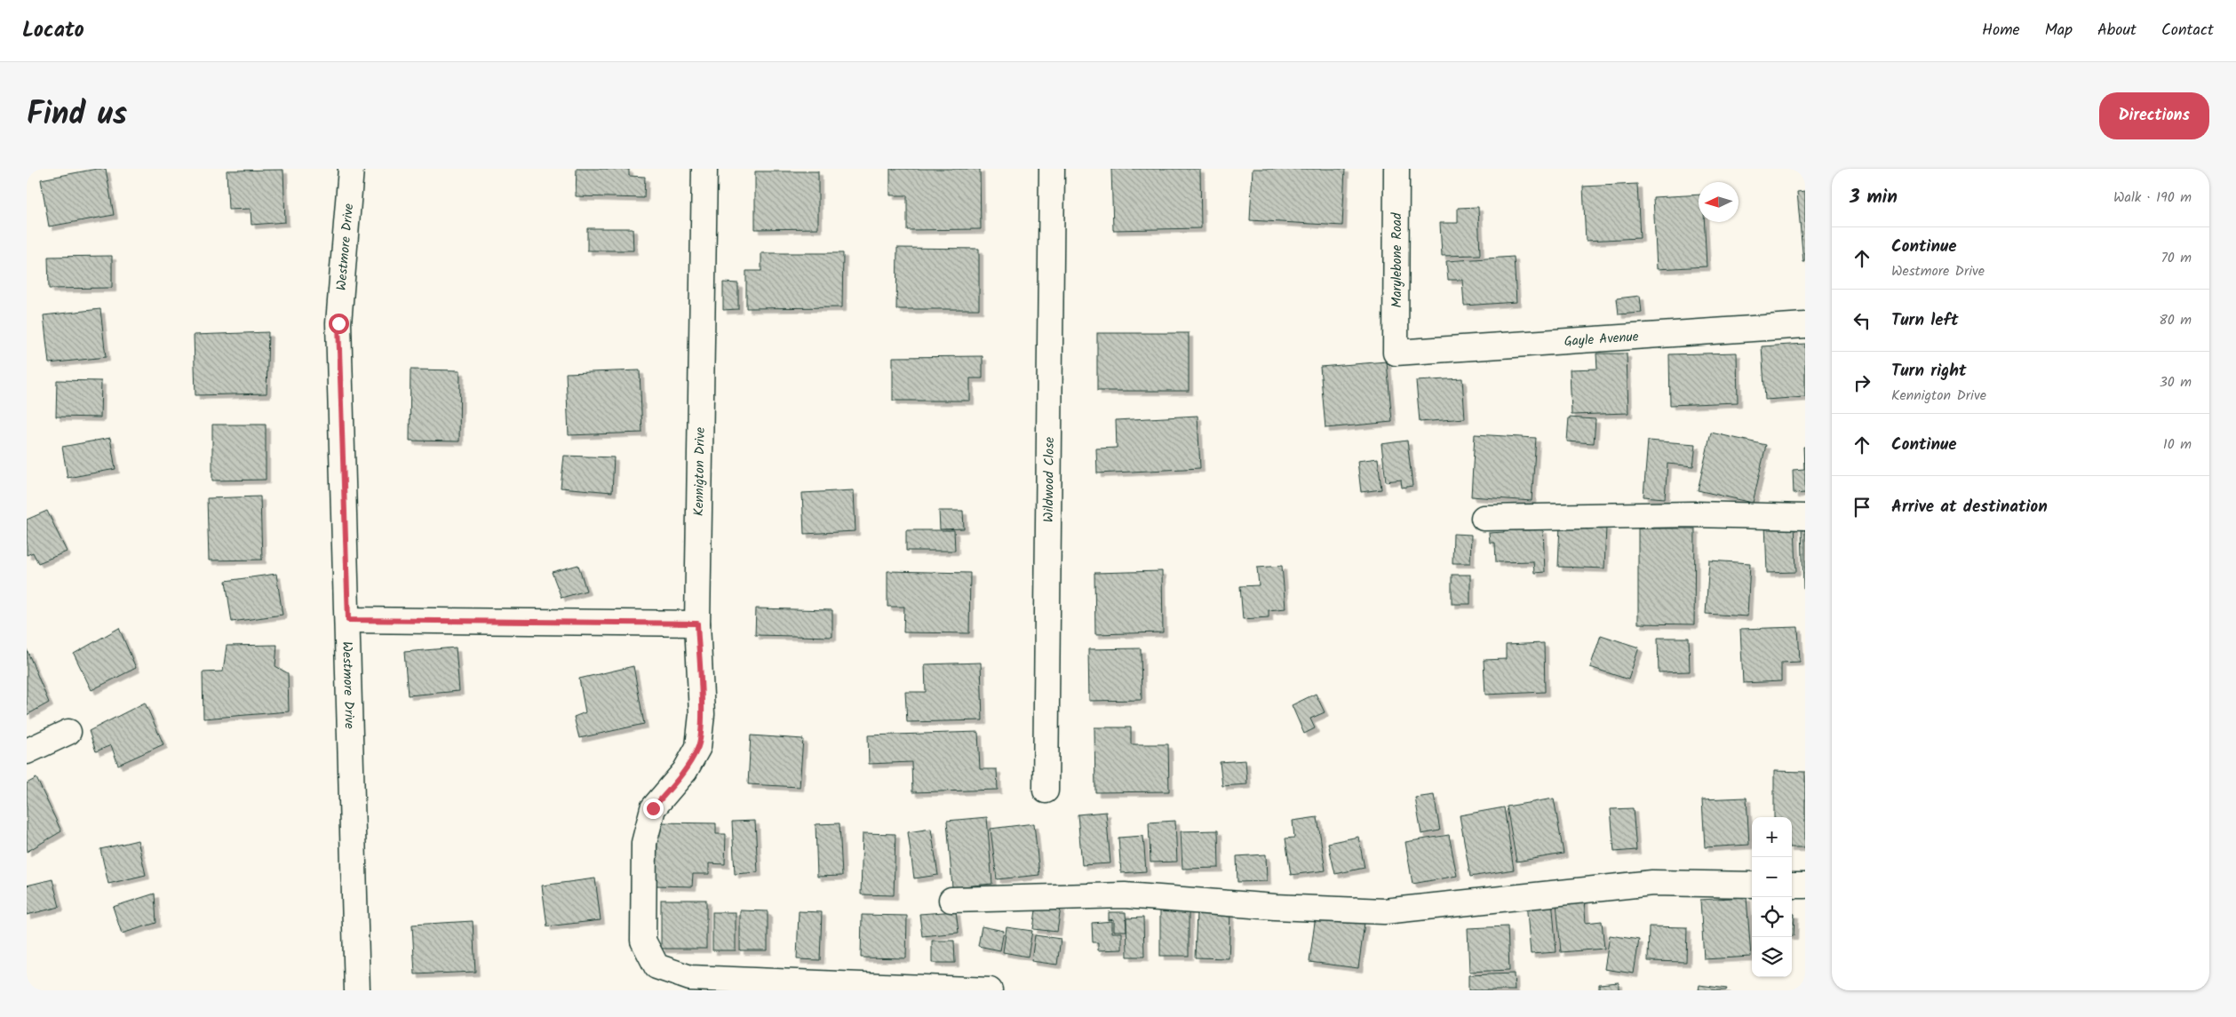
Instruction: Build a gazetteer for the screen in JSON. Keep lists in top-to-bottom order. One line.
{"streets":{"street":["Westmore Drive","Marylebone Road","Gayle Avenue","Kennigton Drive","Wildwood Close"]},"crossings":[["Marylebone Road","Gayle Avenue"]],"north":"left","page":{"header":"Locato","nav":["Home","Map","About","Contact"],"title":"Find us","buttons":"Directions","heading":["3 min","Walk · 190 m"],"list":[["Continue","Westmore Drive","70 m"],["Turn left","80 m"],["Turn right","Kennigton Drive","30 m"],["Continue","10 m"],"Arrive at destination"],"map_buttons":["+","−"]}}
